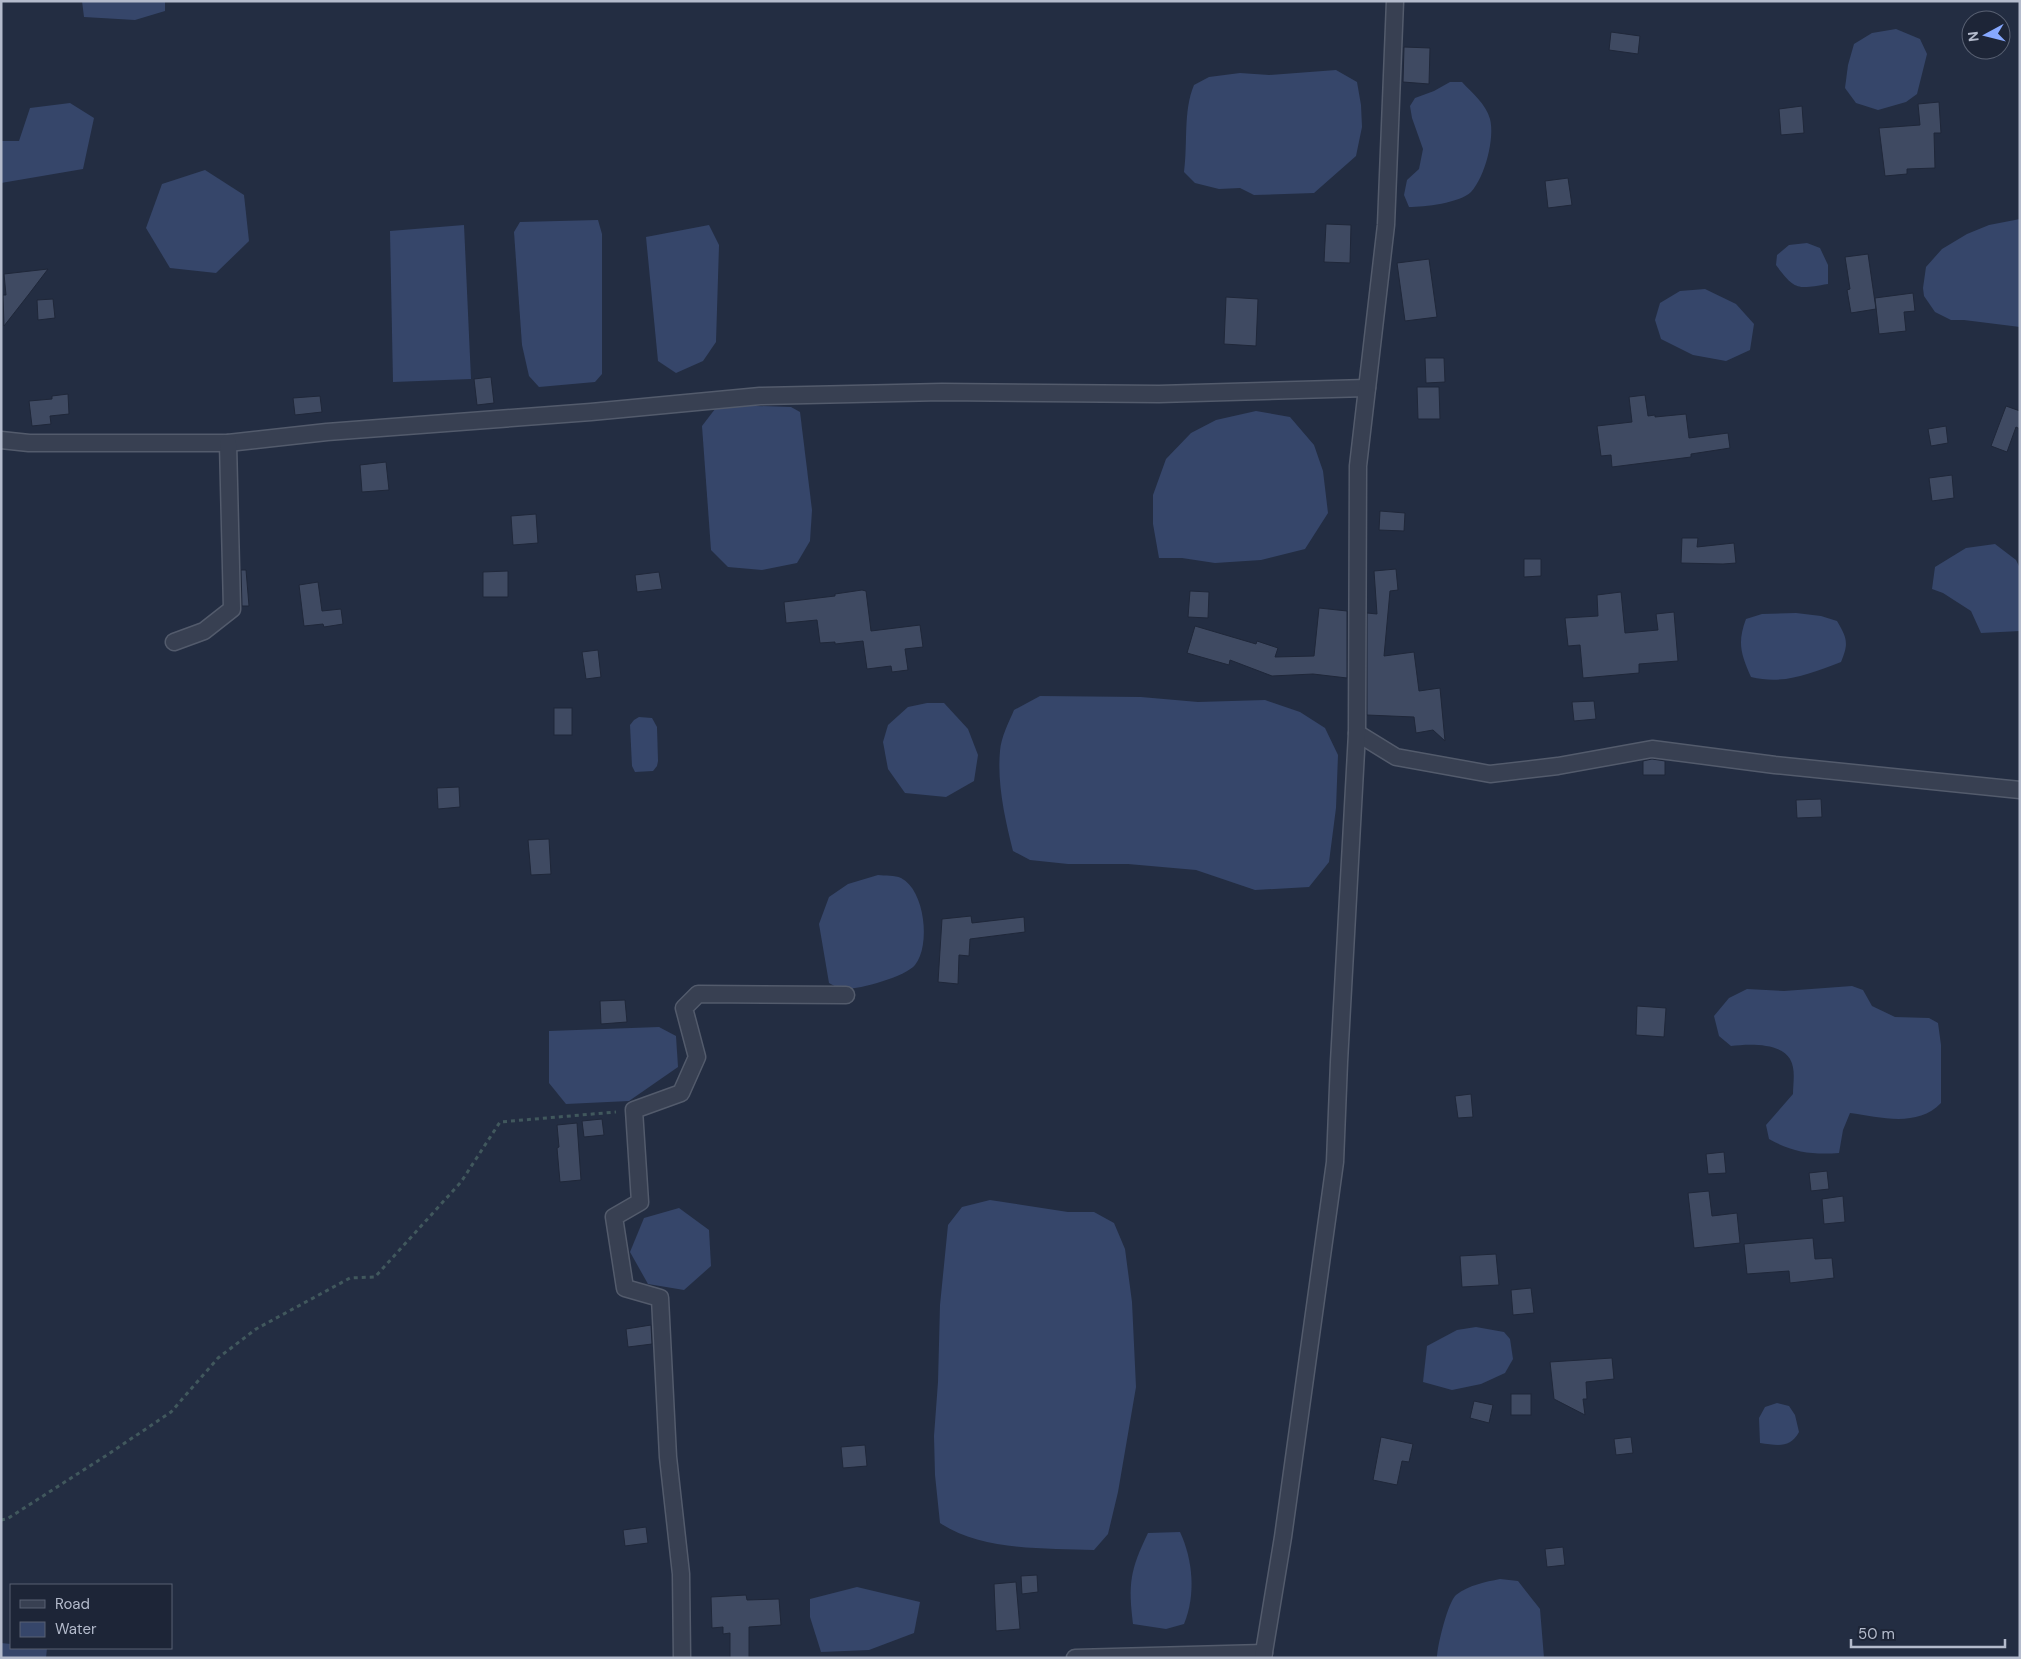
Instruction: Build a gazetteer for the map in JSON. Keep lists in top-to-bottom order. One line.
{"legend":["Road","Water"],"scale_bar":"50 m","north":"left"}
